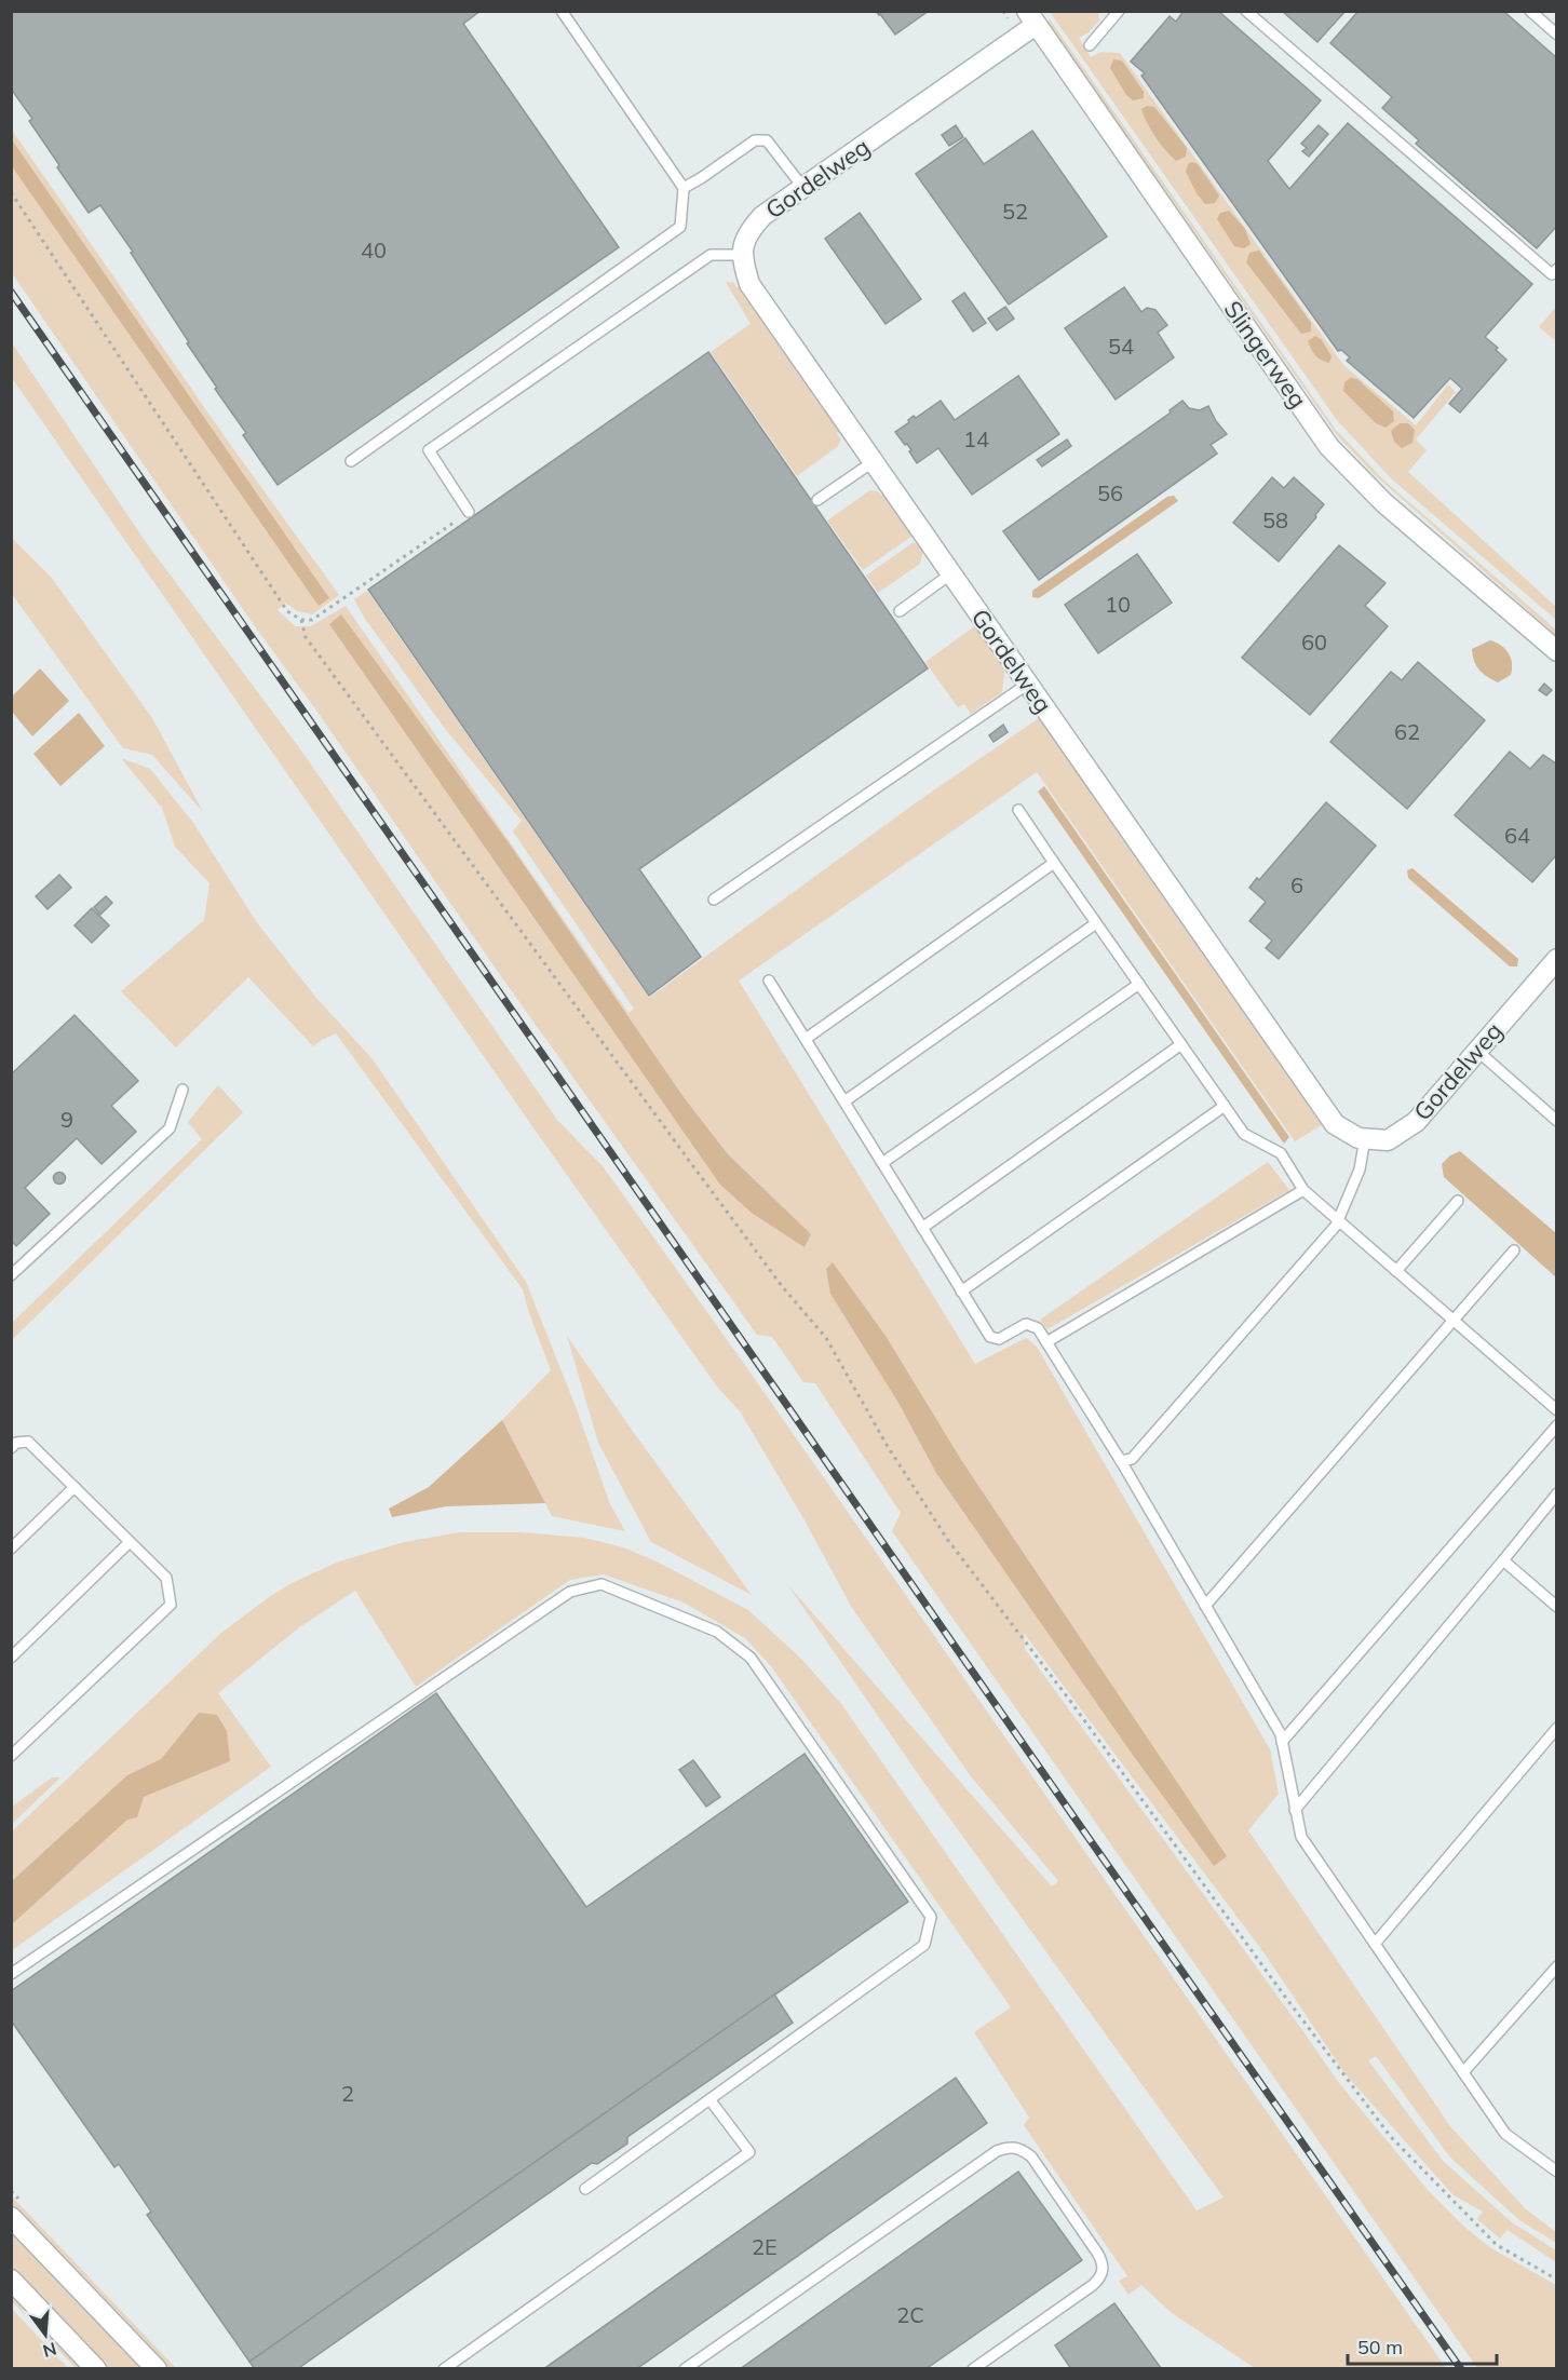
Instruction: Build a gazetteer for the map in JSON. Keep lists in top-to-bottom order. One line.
{"streets":{"street":["Gordelweg","Slingerweg"]},"crossings":[["Gordelweg","Slingerweg"]],"house_numbers":["52","40","54","14","56","58","10","60","62","64","6","9","2","2E","2C"],"scale_bar":"50 m","north":"bottom"}
